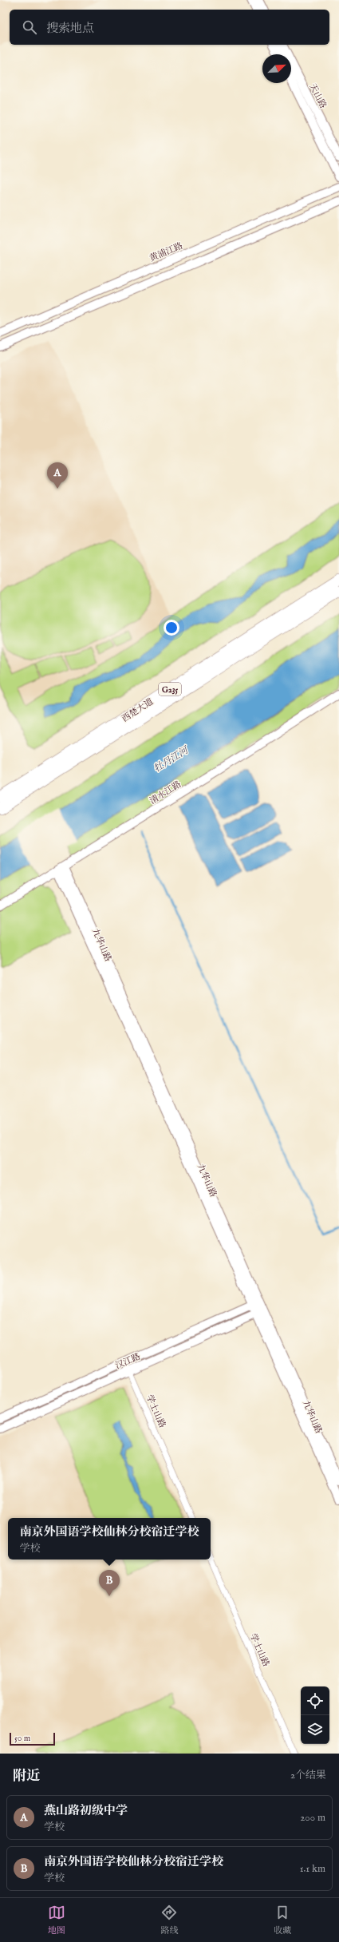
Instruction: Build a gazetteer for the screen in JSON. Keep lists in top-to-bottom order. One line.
{"streets":{"highway":["G235","西楚大道"],"street":["天山路","黄浦江路","清水江路","九华山路","汉江路","学士山路"]},"crossings":[["清水江路","九华山路"],["九华山路","汉江路"],["汉江路","学士山路"]],"water":["牡丹江河"],"scale_bar":"50 m","north":"top right","page":{"search":"搜索地点","pins":["A","B"],"popup":["南京外国语学校仙林分校宿迁学校","学校"],"scale":"50 m","heading":["附近","2个结果"],"list":[{"mark":"A","name":"燕山路初级中学","note":"学校","value":"200 m"},{"mark":"B","name":"南京外国语学校仙林分校宿迁学校","note":"学校","value":"1.1 km"}],"nav":["地图","路线","收藏"]}}
